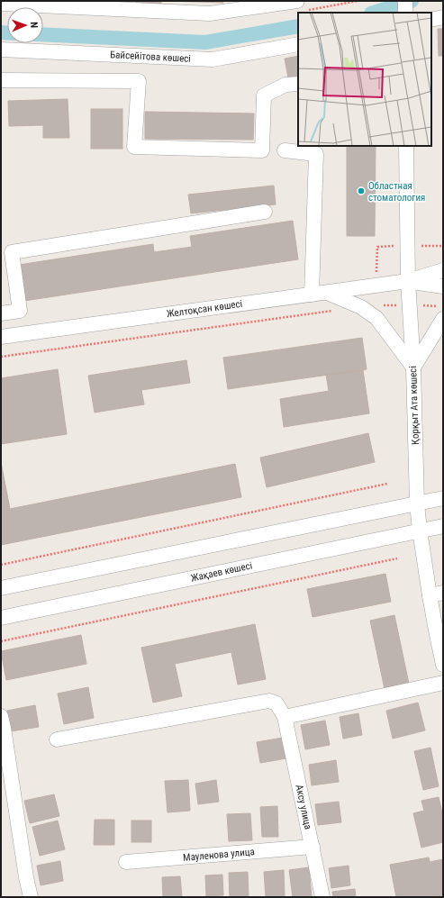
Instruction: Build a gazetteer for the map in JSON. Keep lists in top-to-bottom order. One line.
{"streets":{"street":["Байсейітова көшесі","Желтоқсан көшесі","Қорқыт Ата көшесі","Жақаев көшесі","Аксу улица","Мауленова улица"]},"crossings":[["Желтоқсан көшесі","Қорқыт Ата көшесі"],["Қорқыт Ата көшесі","Жақаев көшесі"],["Аксу улица","Мауленова улица"]],"places":["Областная стоматология"],"north":"right"}
